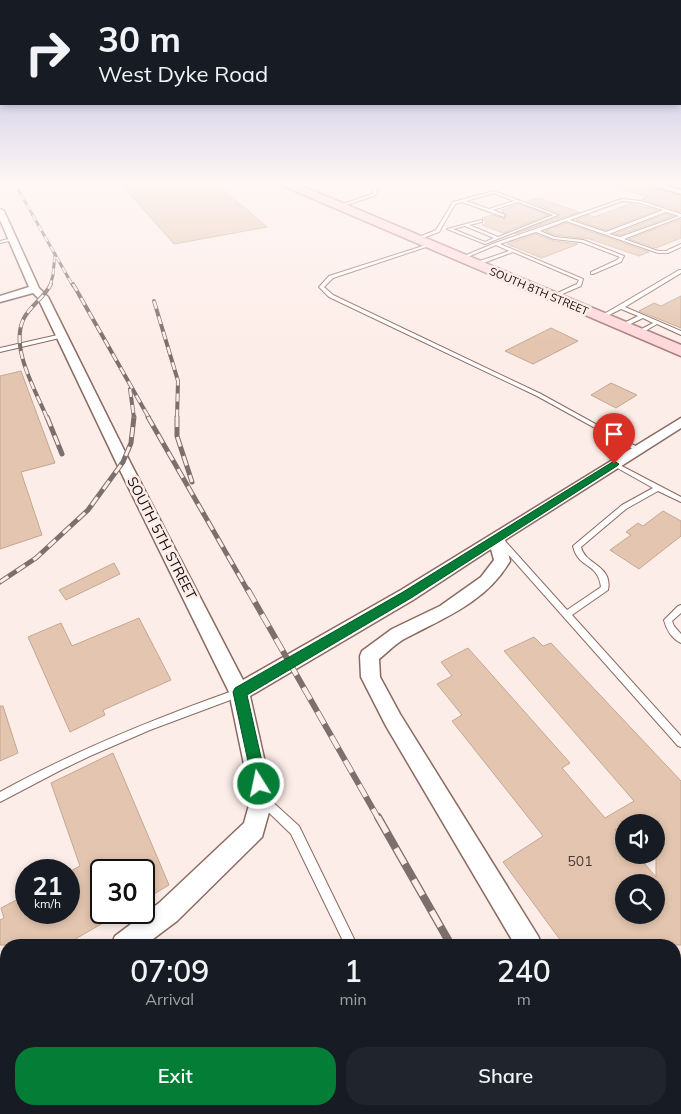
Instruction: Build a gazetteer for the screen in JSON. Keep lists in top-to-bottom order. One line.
{"streets":{"main road":["SOUTH 8TH STREET"],"street":["SOUTH 5TH STREET"]},"house_numbers":["501"],"page":{"turn":["30 m","West Dyke Road"],"speed":"21 km/h","limit":"30","eta":["07:09","Arrival","1","min","240","m"],"buttons":["Exit","Share"]}}
